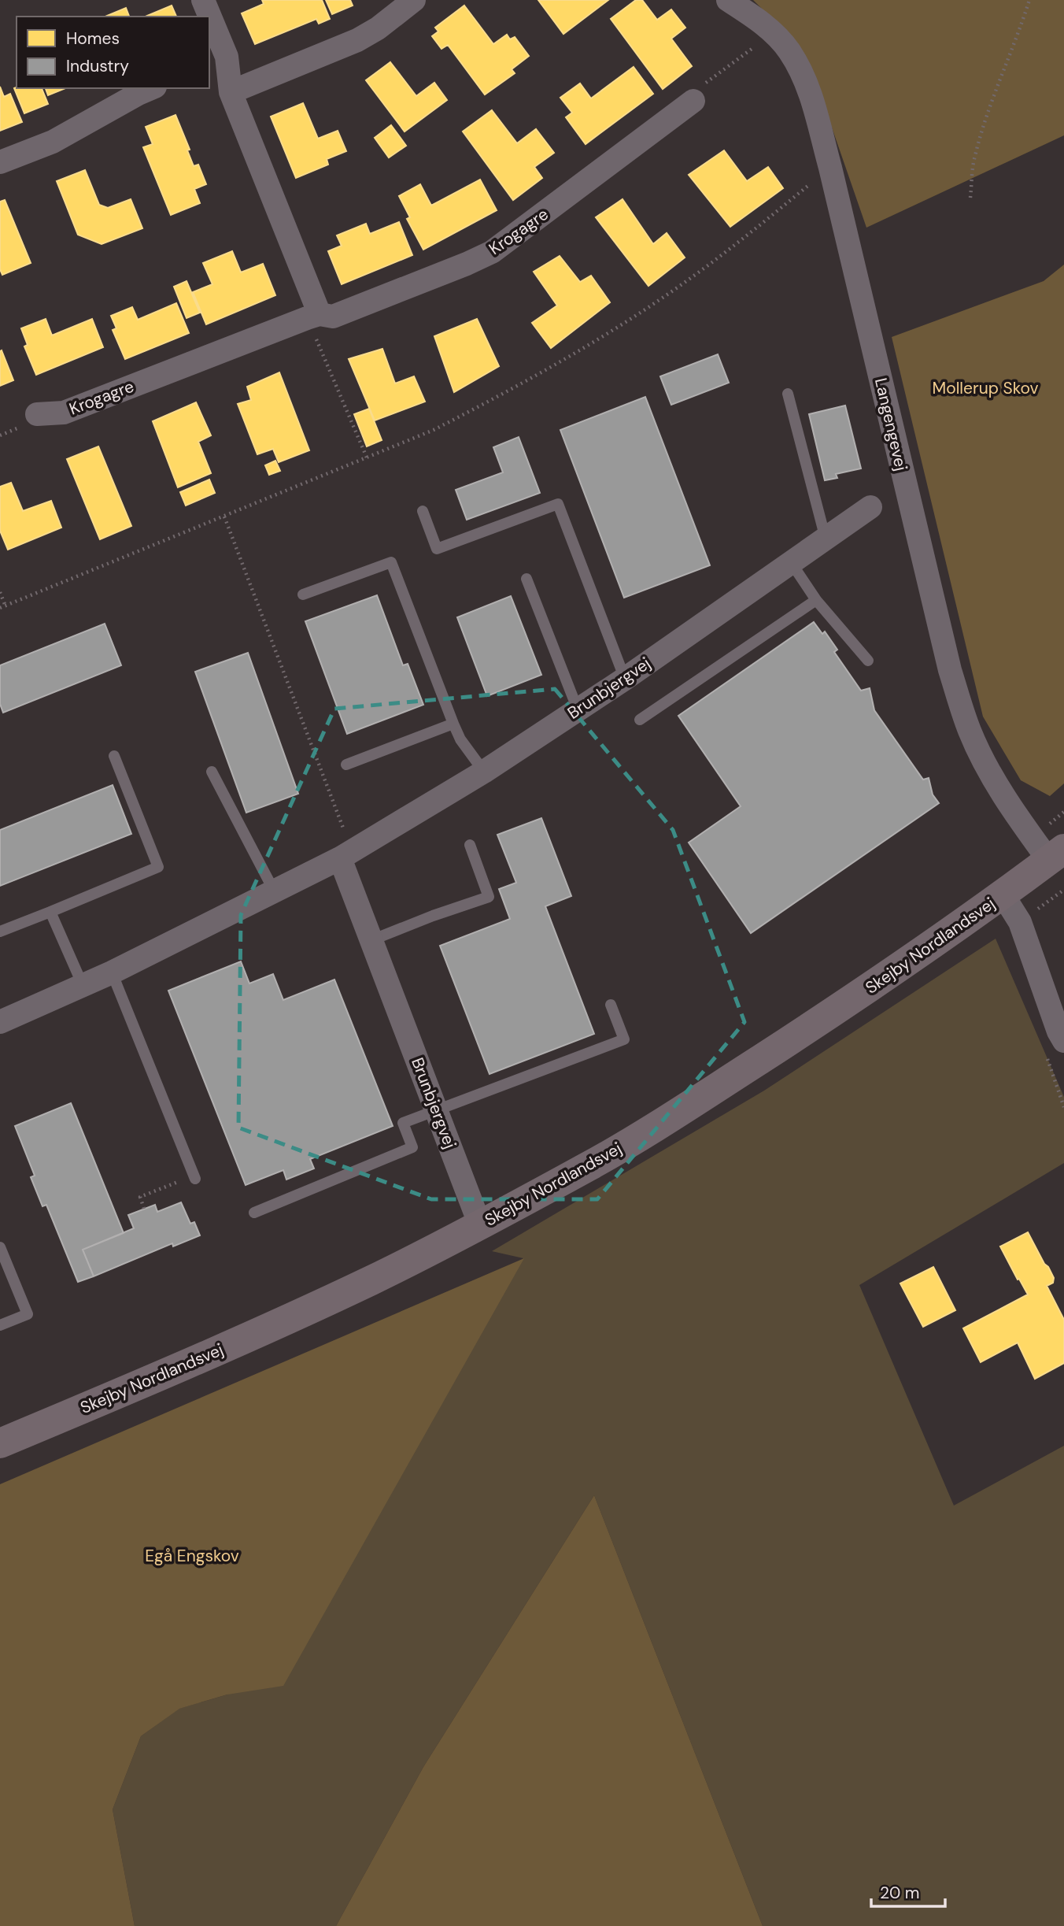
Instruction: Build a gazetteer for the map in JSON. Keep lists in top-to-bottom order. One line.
{"streets":{"street":["Krogagre","Langengevej","Brunbjergvej","Skejby Nordlandsvej"]},"crossings":[["Langengevej","Skejby Nordlandsvej"],["Brunbjergvej","Skejby Nordlandsvej"]],"parks":["Mollerup Skov","Egå Engskov"],"legend":["Homes","Industry"],"scale_bar":"20 m"}
